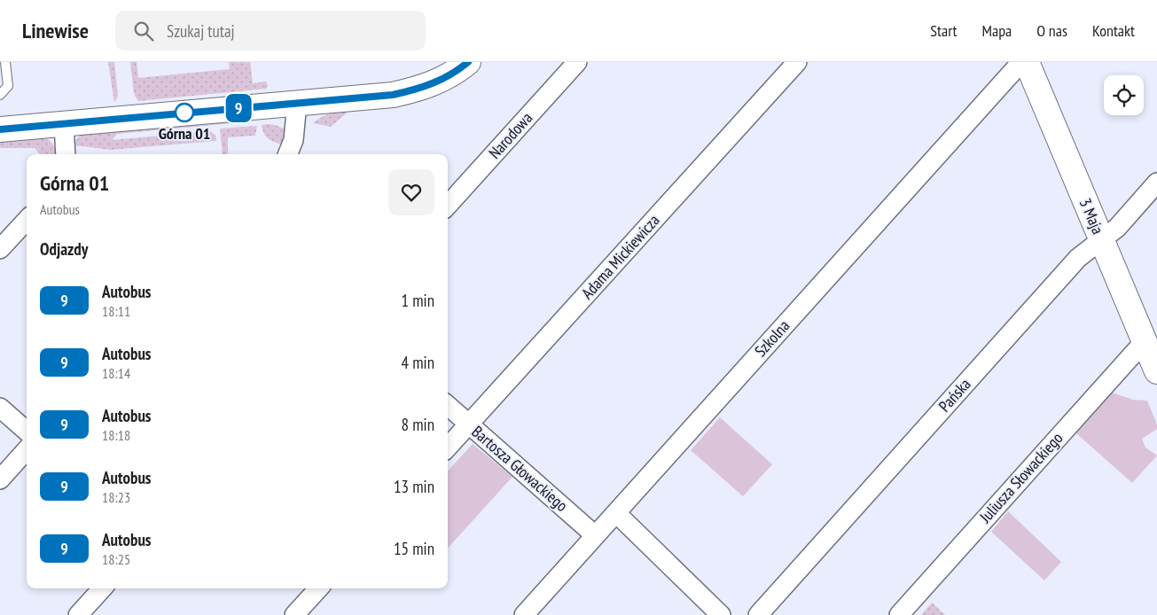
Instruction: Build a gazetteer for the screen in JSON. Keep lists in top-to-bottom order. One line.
{"streets":{"street":["Narodowa","3 Maja","Adama Mickiewicza","Szkolna","Pańska","Bartosza Głowackiego","Juliusza Słowackiego"]},"crossings":[["3 Maja","Pańska"],["3 Maja","Juliusza Słowackiego"],["Adama Mickiewicza","Bartosza Głowackiego"],["Szkolna","Bartosza Głowackiego"]],"places":["Górna 01"],"lines":["bus line 9"],"page":{"header":"Linewise","search":"Szukaj tutaj","nav":["Start","Mapa","O nas","Kontakt"],"on_map":"9","heading":[["Górna 01","Autobus"],"Odjazdy"],"list":[{"mark":"9","name":"Autobus","note":"18:11","value":"1 min"},{"mark":"9","name":"Autobus","note":"18:14","value":"4 min"},{"mark":"9","name":"Autobus","note":"18:18","value":"8 min"},{"mark":"9","name":"Autobus","note":"18:23","value":"13 min"},{"mark":"9","name":"Autobus","note":"18:25","value":"15 min"}]}}
